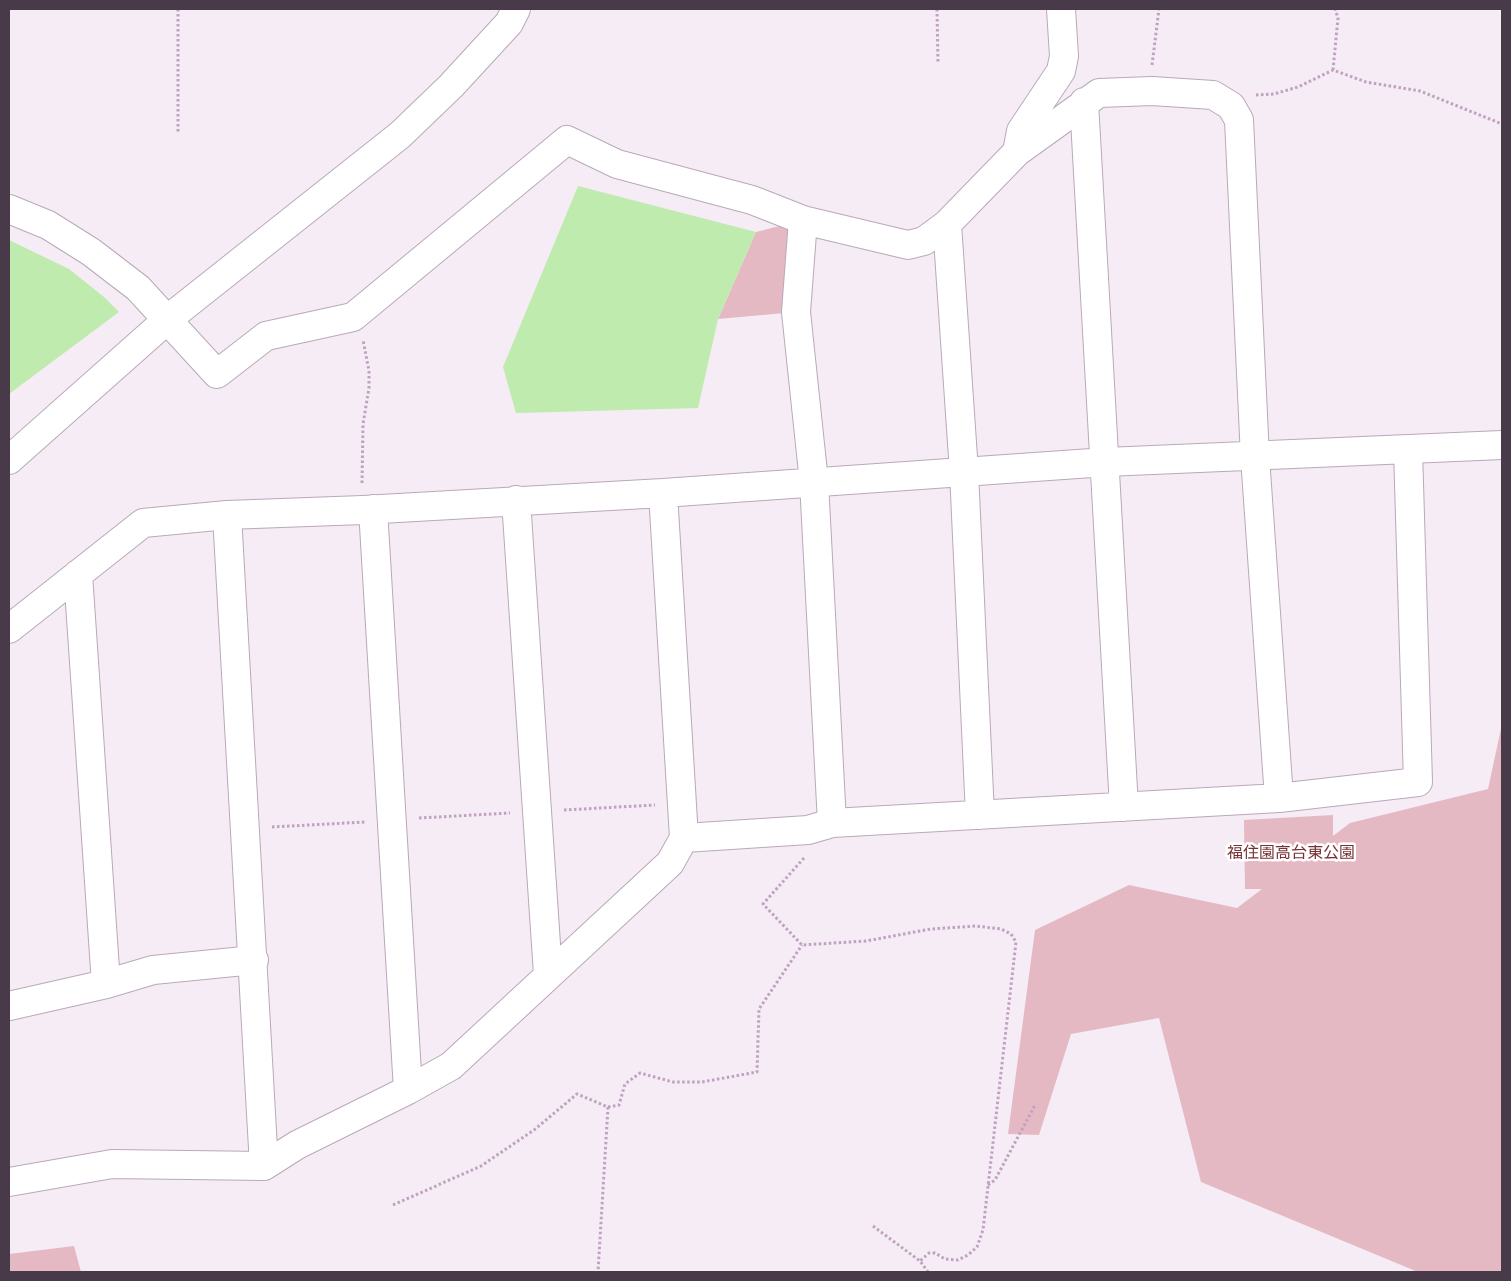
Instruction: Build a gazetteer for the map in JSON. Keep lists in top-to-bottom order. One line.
{"parks":["福住園高台東公園"]}
